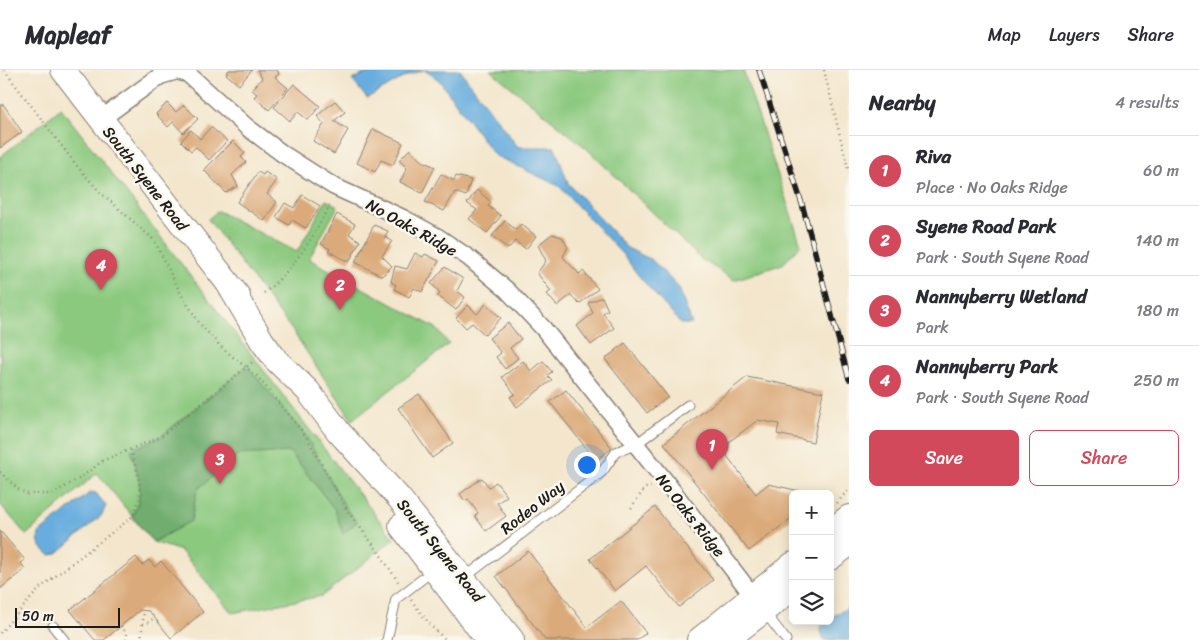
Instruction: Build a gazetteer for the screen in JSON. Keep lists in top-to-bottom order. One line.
{"streets":{"street":["South Syene Road","No Oaks Ridge"],"lane":["Rodeo Way"]},"crossings":[["South Syene Road","No Oaks Ridge"],["South Syene Road","Rodeo Way"],["No Oaks Ridge","Rodeo Way"]],"scale_bar":"50 m","page":{"header":"Mapleaf","nav":["Map","Layers","Share"],"heading":["Nearby","4 results"],"list":[{"mark":"1","name":"Riva","note":"Place · No Oaks Ridge","value":"60 m"},{"mark":"2","name":"Syene Road Park","note":"Park · South Syene Road","value":"140 m"},{"mark":"3","name":"Nannyberry Wetland","note":"Park","value":"180 m"},{"mark":"4","name":"Nannyberry Park","note":"Park · South Syene Road","value":"250 m"}],"pins":["4","2","1","3"],"buttons":["Save","Share"],"map_buttons":["+","−"],"scale":"50 m"}}
